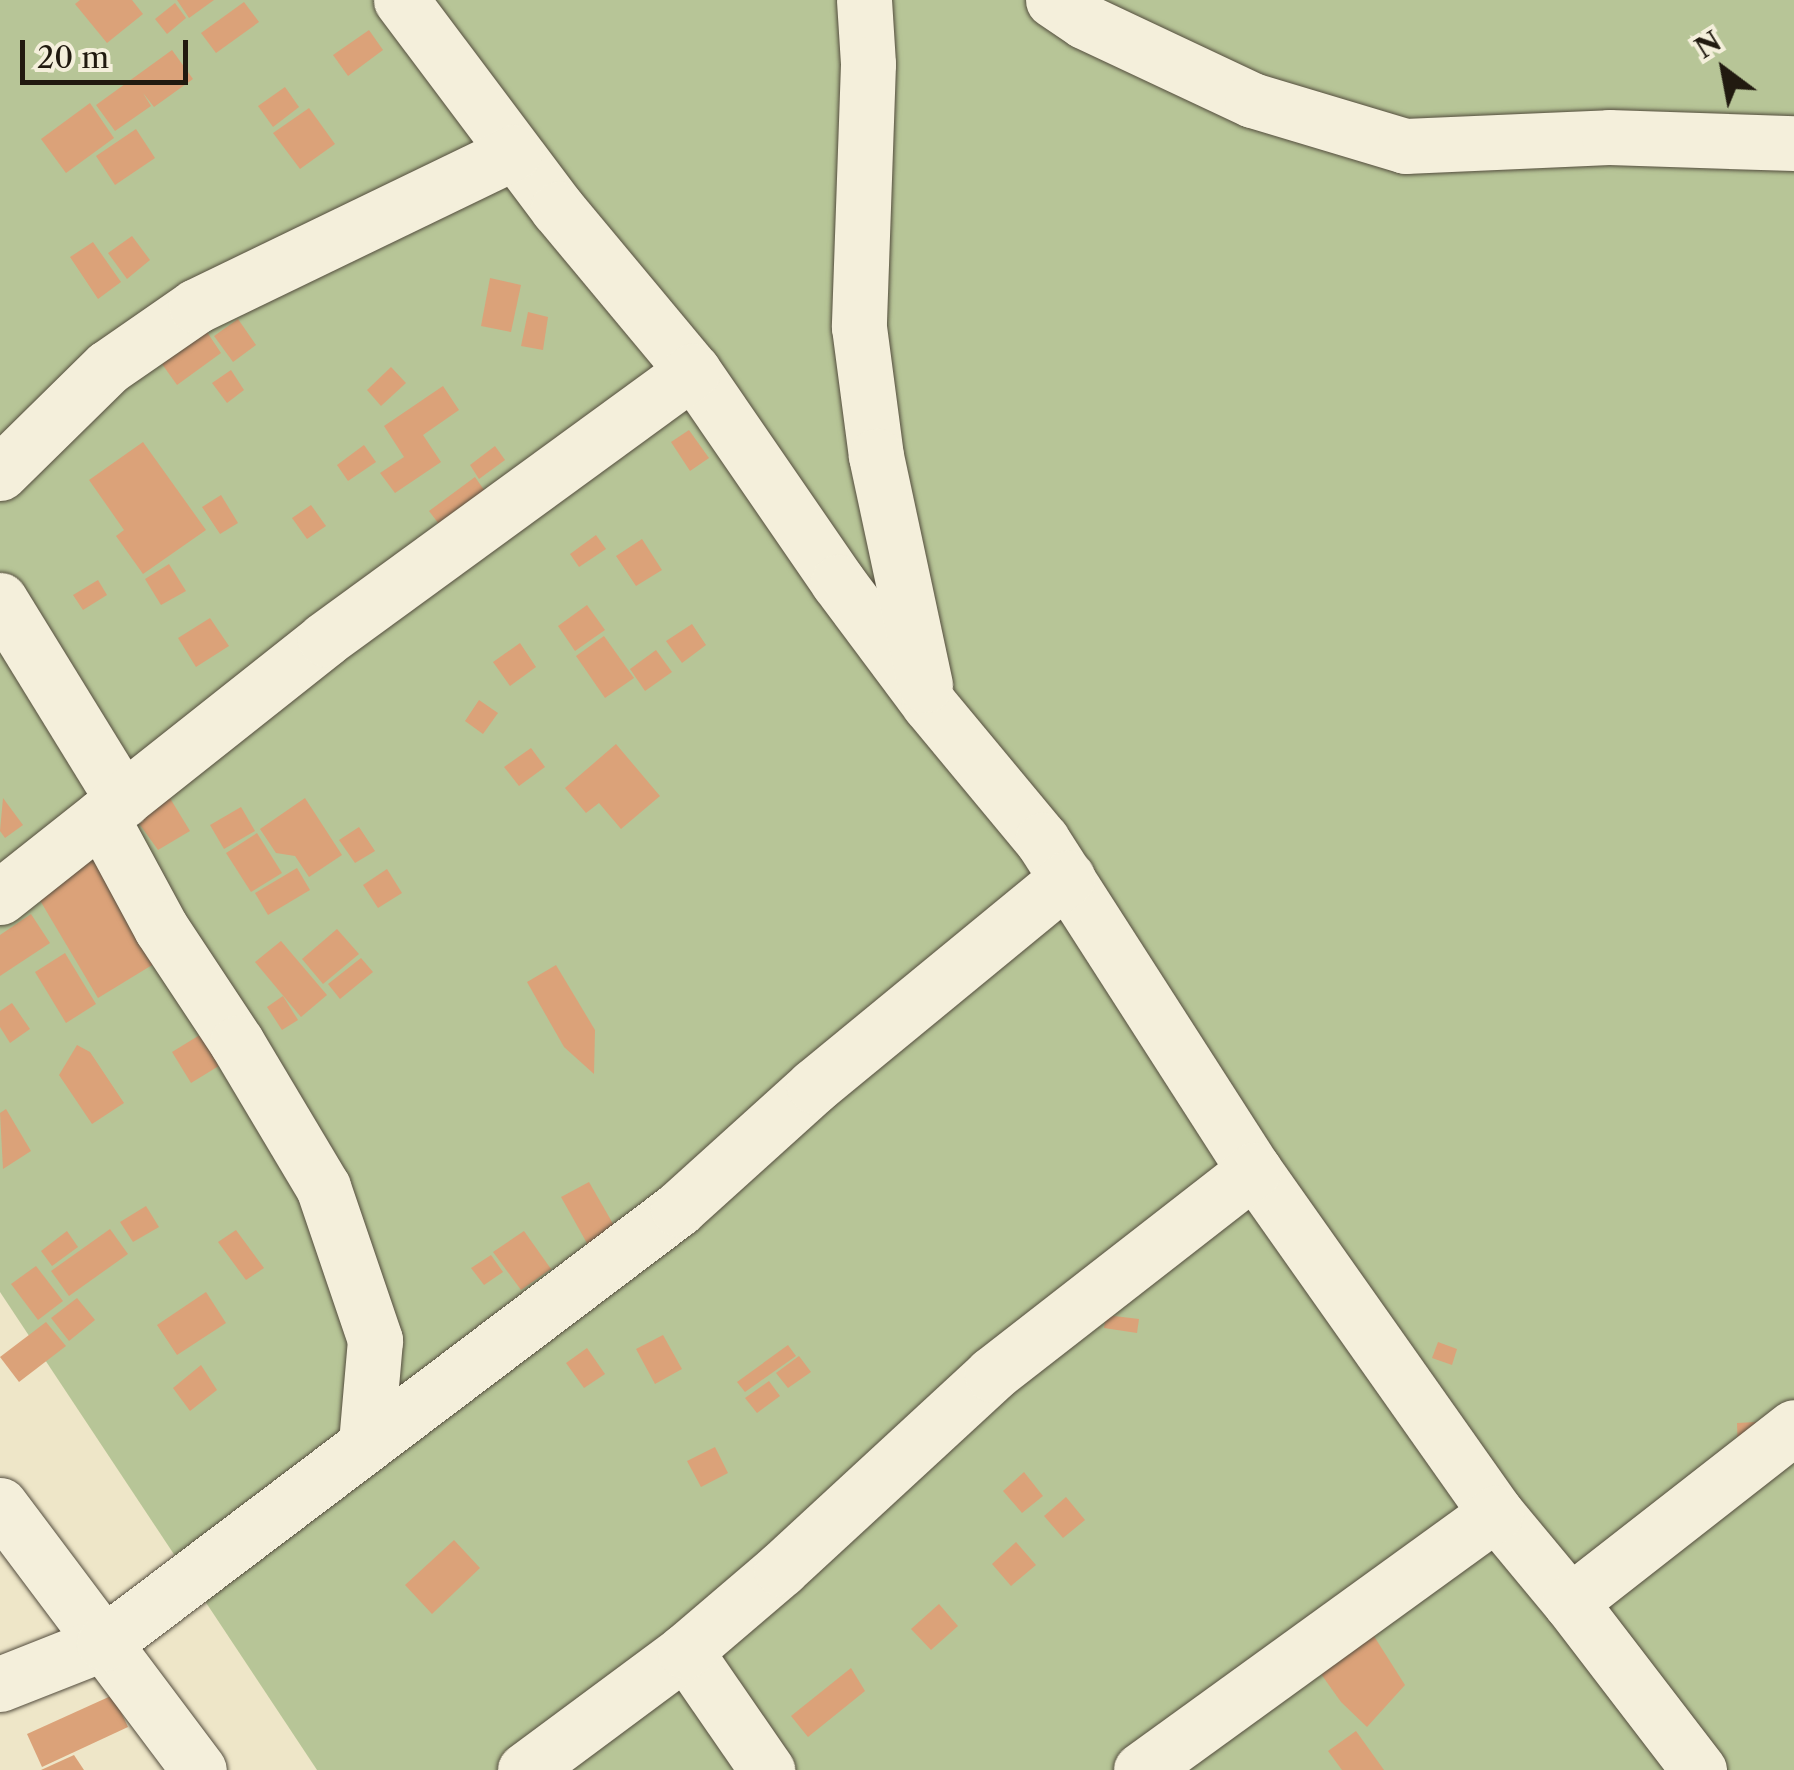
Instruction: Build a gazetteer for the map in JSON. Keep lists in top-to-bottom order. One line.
{"scale_bar":"20 m","north":"top left"}
